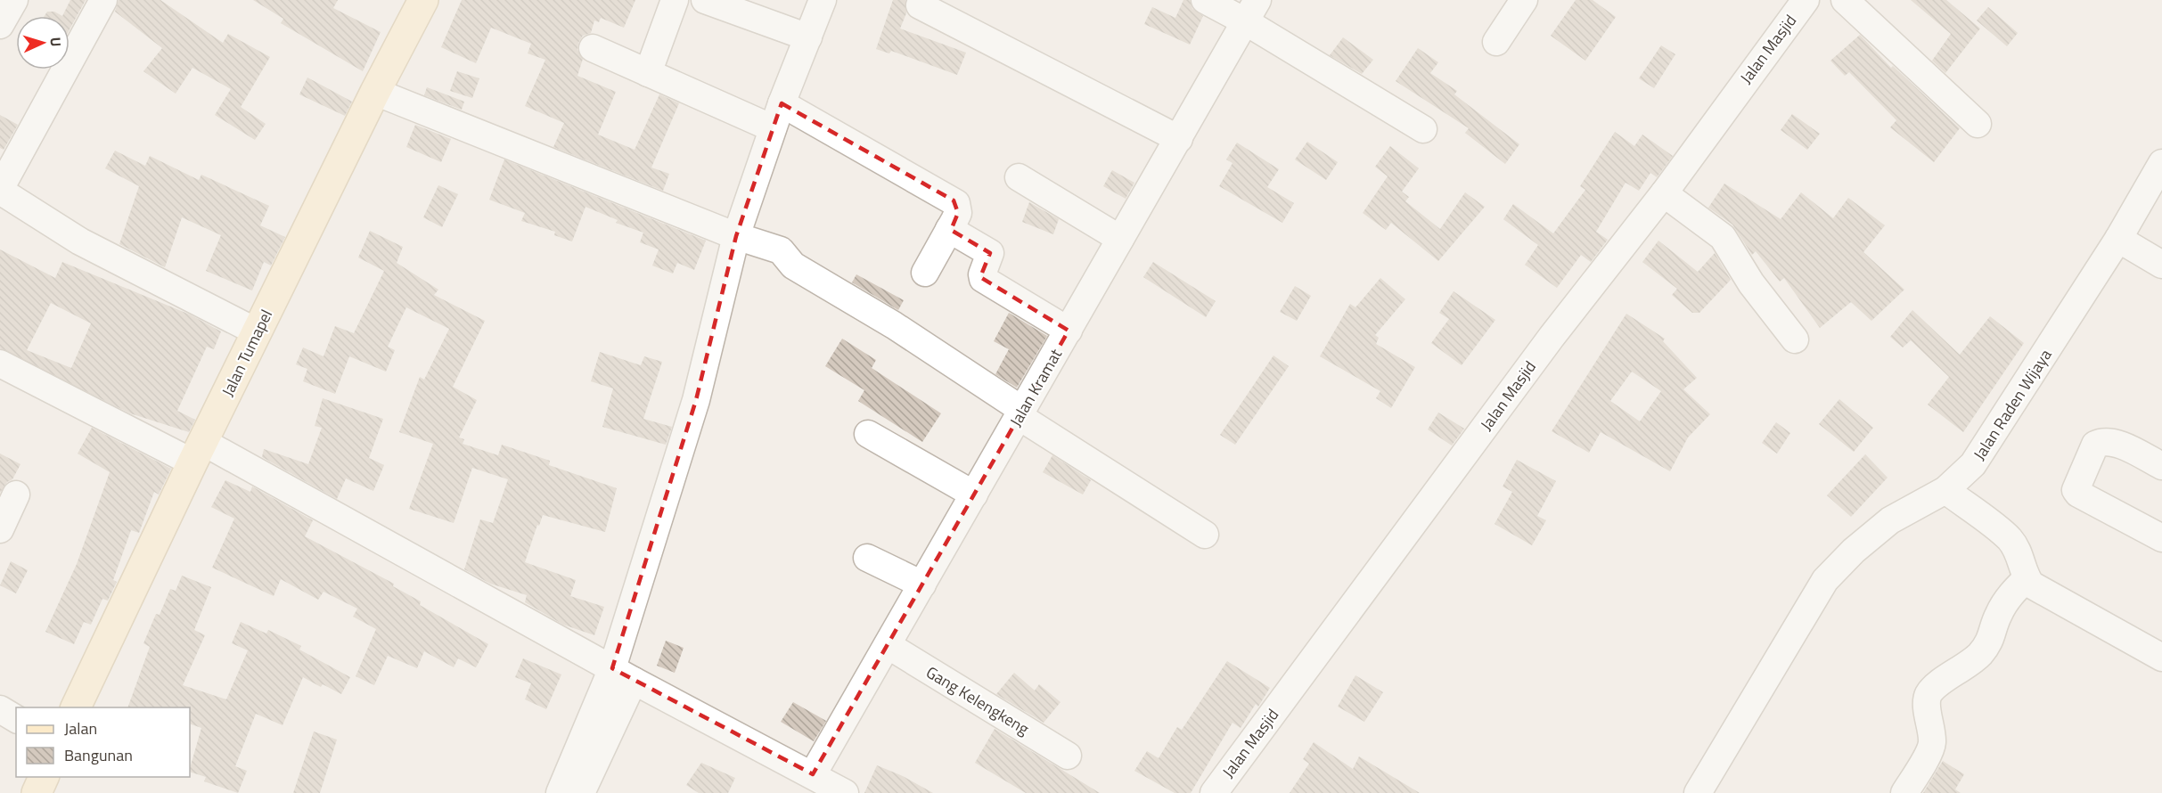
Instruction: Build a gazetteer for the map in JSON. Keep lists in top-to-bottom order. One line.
{"streets":{"street":["Jalan Masjid","Jalan Tumapel","Jalan Kramat","Jalan Raden Wijaya","Gang Kelengkeng"]},"crossings":[["Jalan Kramat","Gang Kelengkeng"]],"legend":["Jalan","Bangunan"],"north":"right"}
